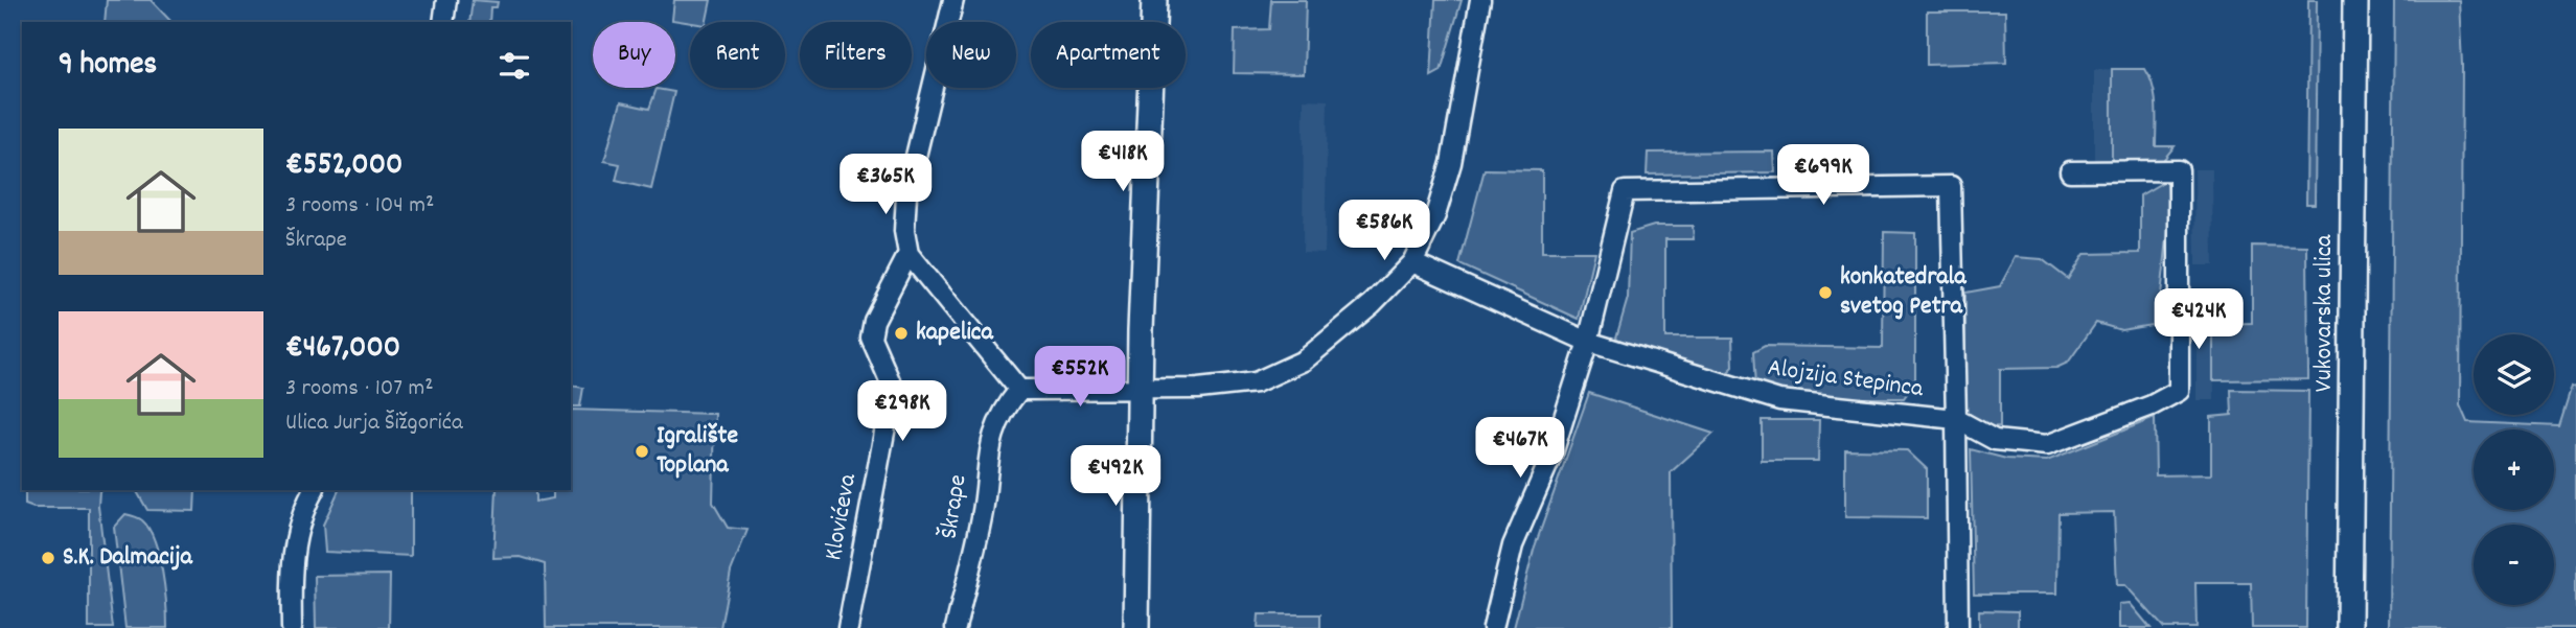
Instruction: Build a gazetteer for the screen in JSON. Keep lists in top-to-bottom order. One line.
{"streets":{"street":["Vukovarska ulica","Alojzija Stepinca","Škrape","Klovićeva"]},"places":["konkatedrala svetog Petra","kapelica","Igralište Toplana","S.K. Dalmacija"],"page":{"chip":["Buy","Rent","Filters","New","Apartment"],"heading":"9 homes","list":[{"name":"€552,000","note":"3 rooms · 104 m² · Škrape"},{"name":"€467,000","note":"3 rooms · 107 m² · Ulica Jurja Šižgorića"}],"price":["€418K","€699K","€365K","€586K","€424K","€552K","€298K","€467K","€492K"],"map_buttons":["+","−"]}}
